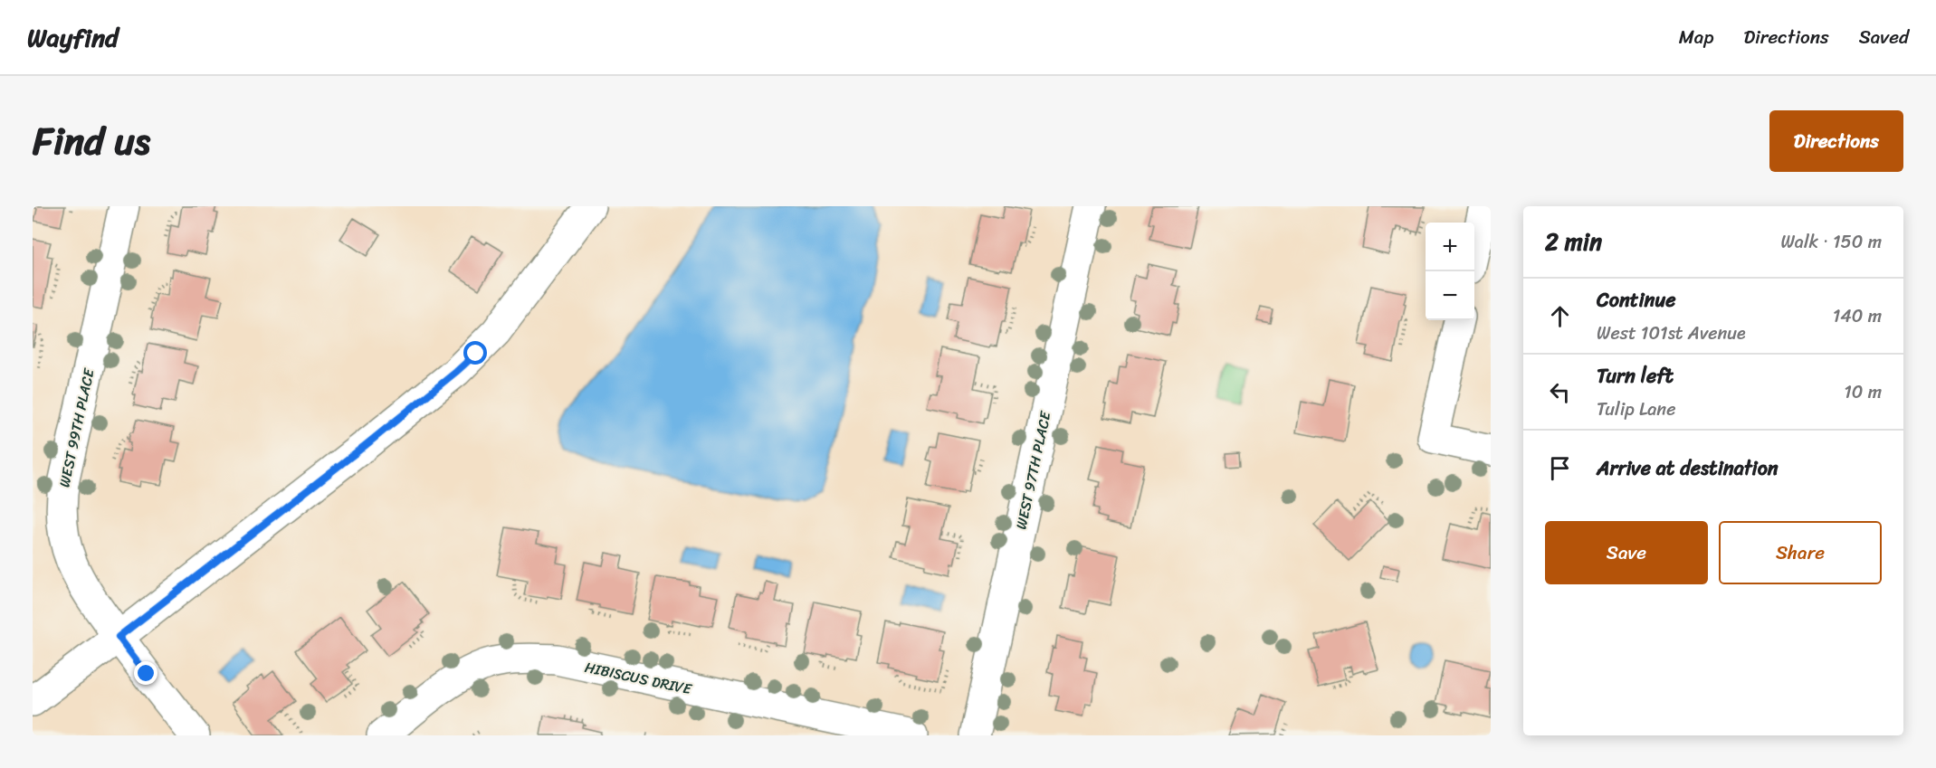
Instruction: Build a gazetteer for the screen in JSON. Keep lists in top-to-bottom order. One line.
{"streets":{"street":["WEST 99TH PLACE","WEST 97TH PLACE","HIBISCUS DRIVE"]},"page":{"header":"Wayfind","nav":["Map","Directions","Saved"],"title":"Find us","buttons":["Directions",["Save","Share"]],"heading":["2 min","Walk · 150 m"],"map_buttons":["+","−"],"list":[["Continue","West 101st Avenue","140 m"],["Turn left","Tulip Lane","10 m"],"Arrive at destination"]}}
